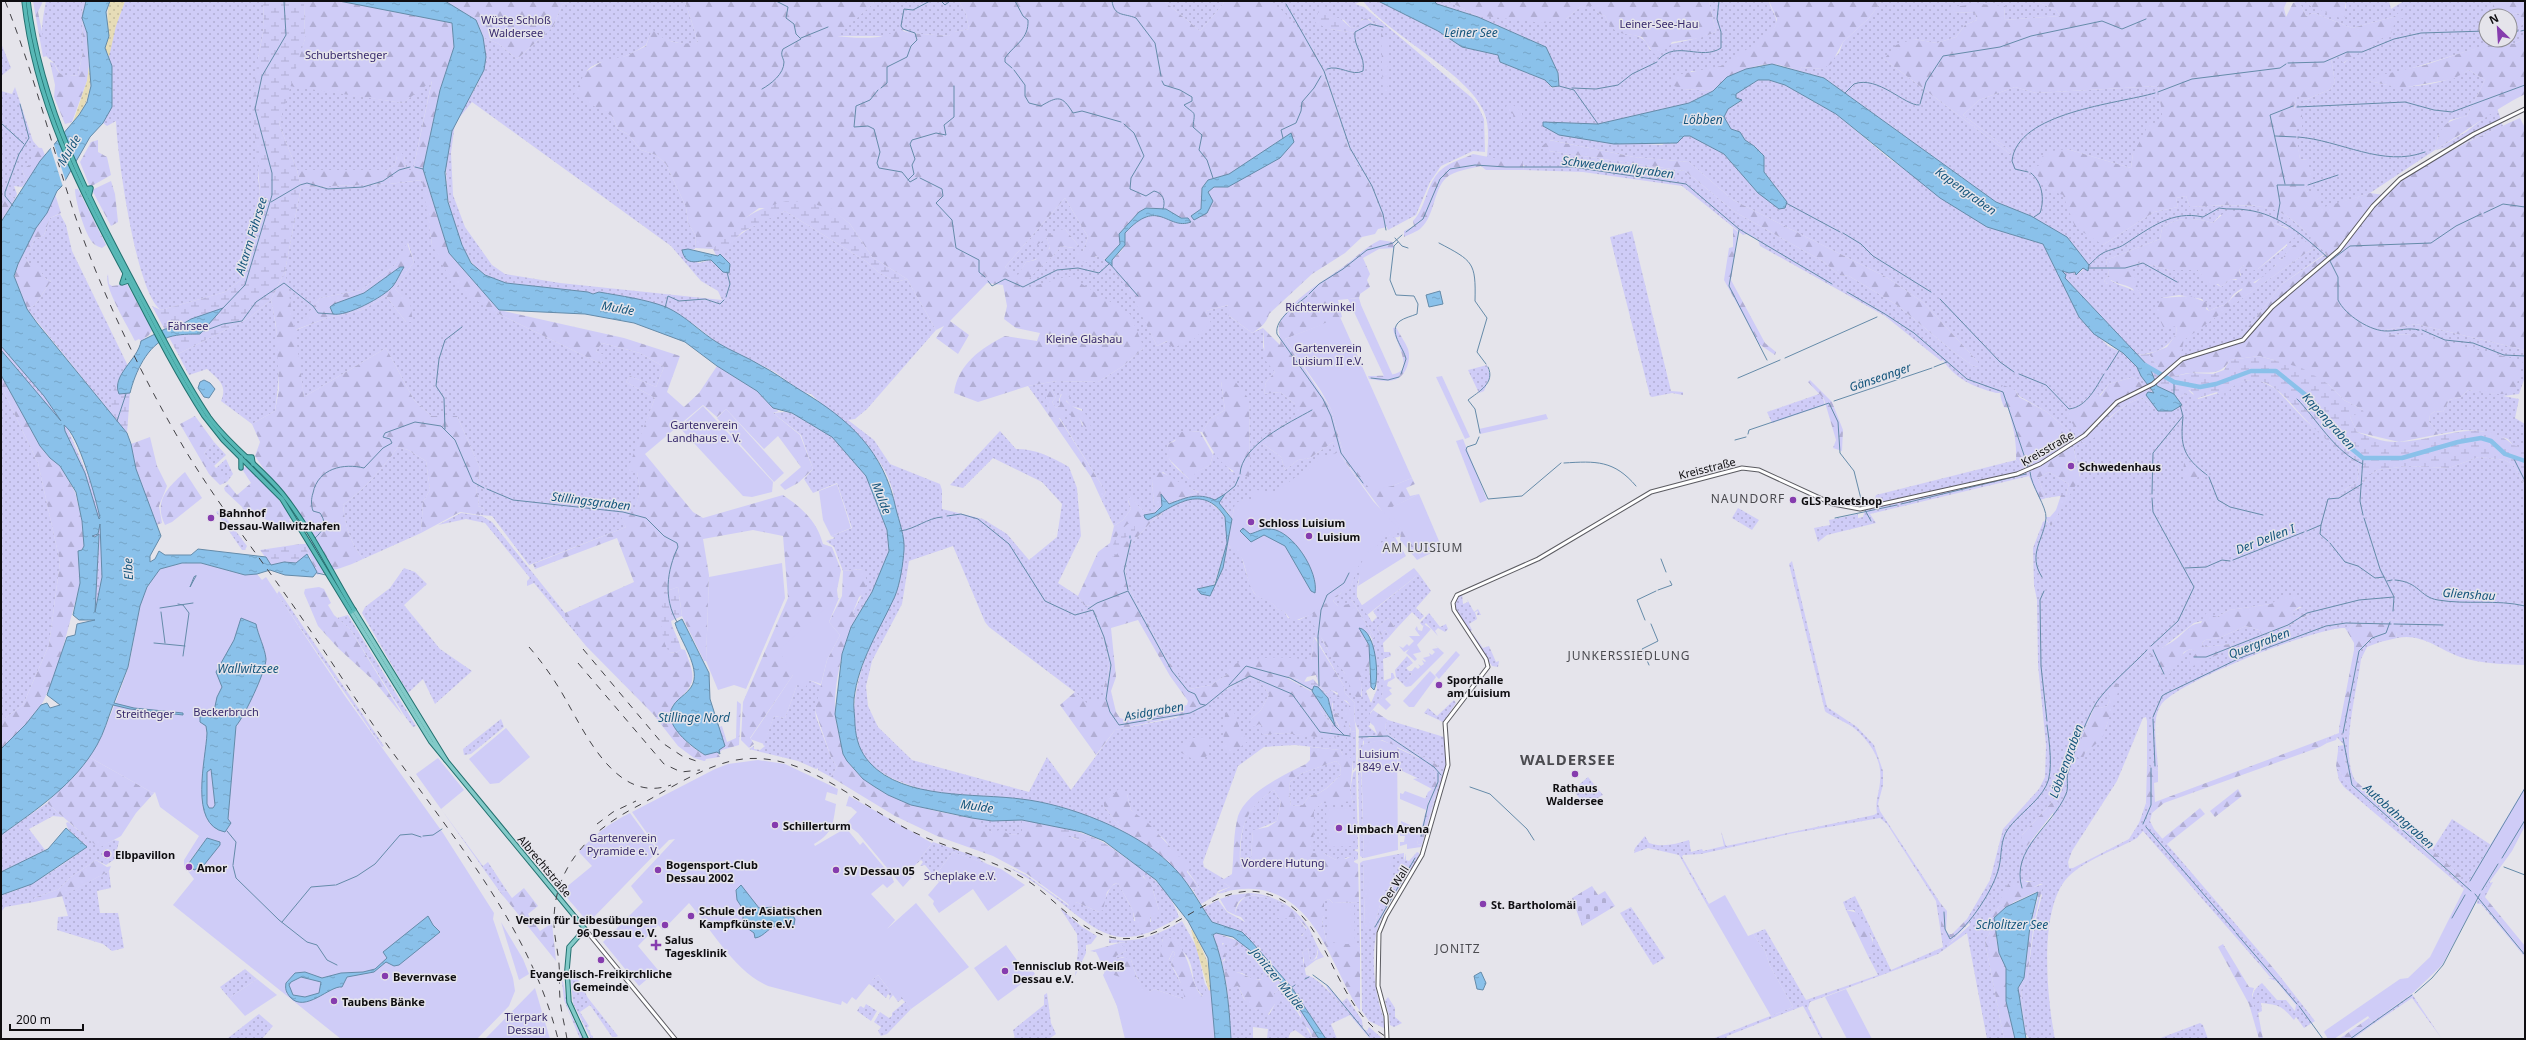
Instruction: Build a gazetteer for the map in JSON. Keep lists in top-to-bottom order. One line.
{"streets":{"main road":["Kreisstraße","Albrechtstraße","Der Wall"]},"crossings":[["Kreisstraße","Der Wall"]],"districts":["NAUNDORF","AM LUISIUM","JUNKERSSIEDLUNG","WALDERSEE","JONITZ"],"water":["Leiner See","Löbben","Mulde","Schwedenwallgraben","Kapengraben","Altarm Fährsee","Gänseanger","Stillingsgraben","Der Dellen I","Elbe","Glienshau","Quergraben","Wallwitzsee","Asidgraben","Stillinge Nord","Löbbengraben","Autobahngraben","Scholitzer See","Jonitzer Mulde"],"parks":["Wüste Schloß Waldersee","Leiner-See-Hau","Schubertsheger","Richterwinkel","Fährsee","Kleine Glashau","Gartenverein Luisium II e.V.","Gartenverein Landhaus e. V.","Beckerbruch","Streitheger","Luisium 1849 e.V.","Gartenverein Pyramide e. V.","Vordere Hutung","Scheplake e.V.","Tierpark Dessau"],"places":{"other":["Schwedenhaus","GLS Paketshop","Bahnhof Dessau-Wallwitzhafen","Schloss Luisium","Luisium","Sporthalle am Luisium","Rathaus Waldersee","Schillerturm","Limbach Arena","Elbpavillon","Amor","Bogensport-Club Dessau 2002","SV Dessau 05","St. Bartholomäi","Schule der Asiatischen Kampfkünste e.V.","Verein für Leibesübungen 96 Dessau e. V.","Evangelisch-Freikirchliche Gemeinde","Tennisclub Rot-Weiß Dessau e.V.","Bevernvase","Taubens Bänke"],"health":["Salus Tagesklinik"]},"scale_bar":"200 m","north":"top left"}
